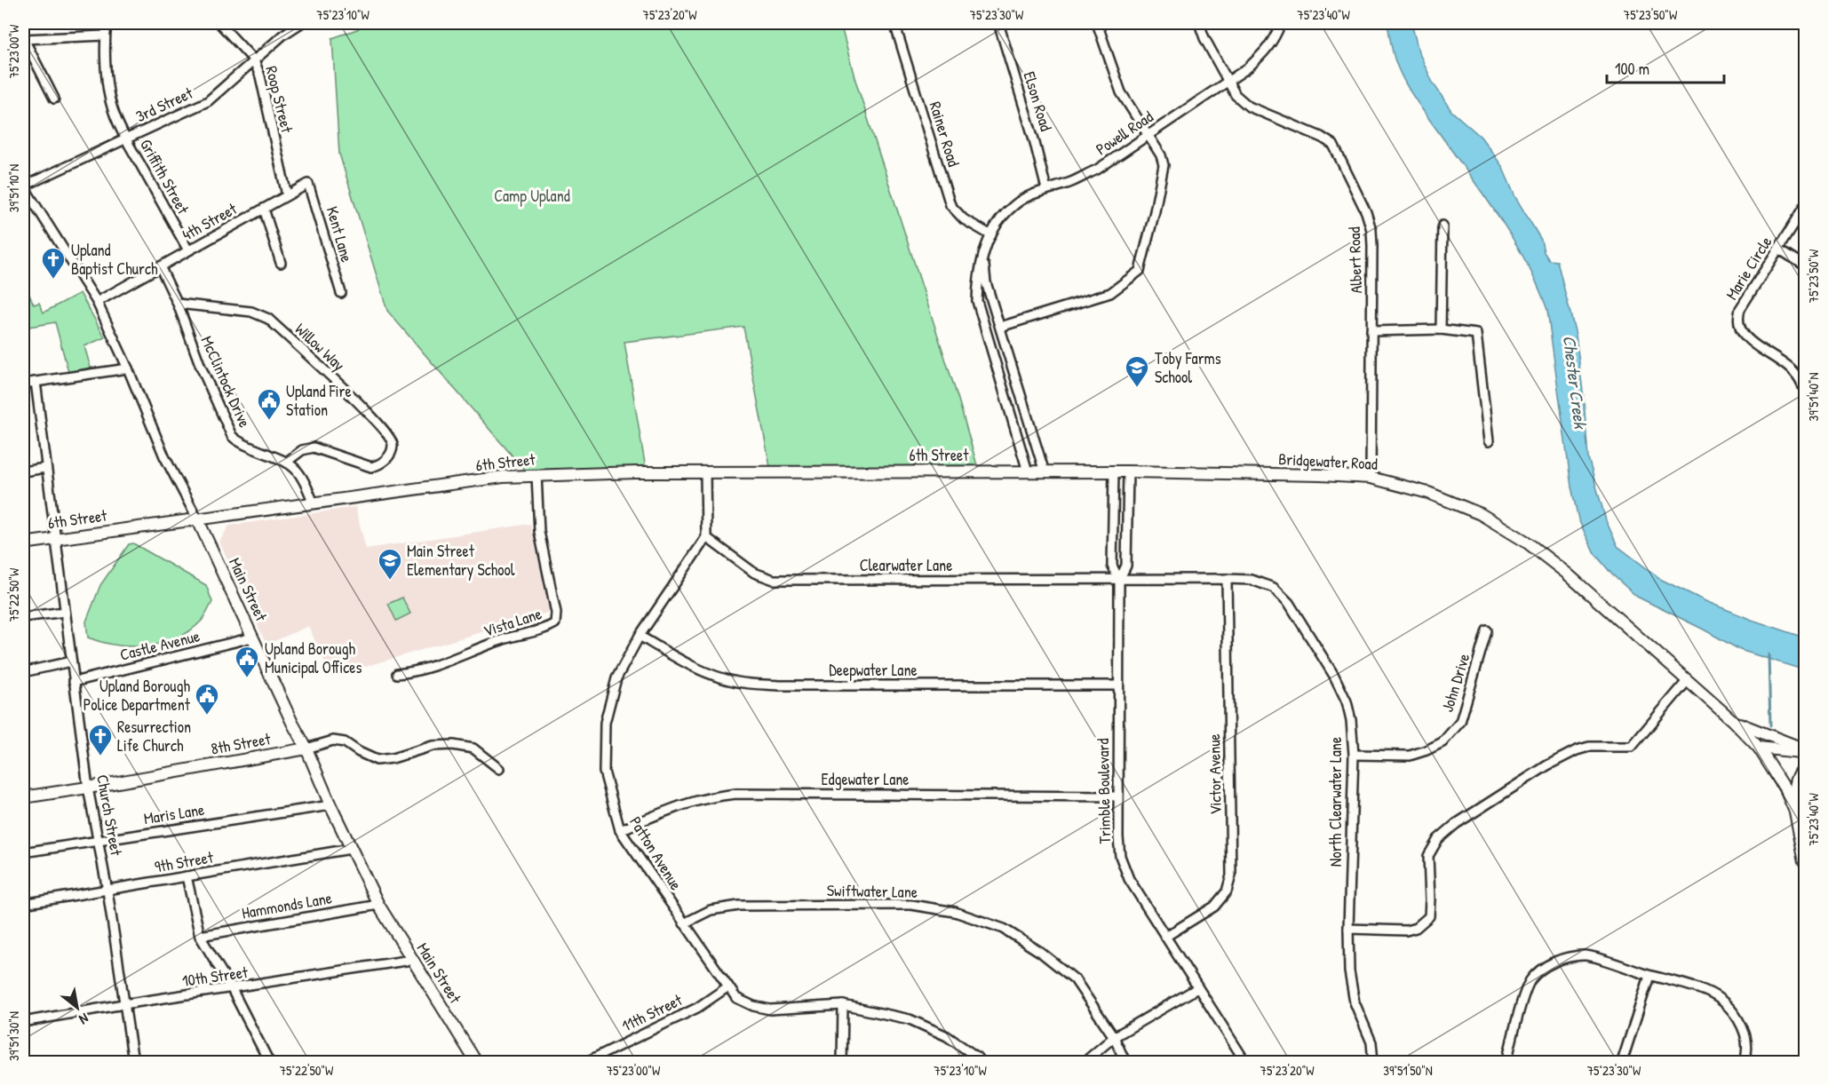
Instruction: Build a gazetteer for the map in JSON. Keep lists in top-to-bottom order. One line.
{"streets":{"street":["Roop Street","Elson Road","3rd Street","Powell Road","Rainer Road","Griffith Street","4th Street","Kent Lane","Albert Road","Marie Circle","Willow Way","McClintock Drive","6th Street","Bridgewater Road","Clearwater Lane","Main Street","Vista Lane","Castle Avenue","Deepwater Lane","John Drive","8th Street","Victor Avenue","Edgewater Lane","Trimble Boulevard","North Clearwater Lane","Maris Lane","Church Street","Patton Avenue","9th Street","Swiftwater Lane","Hammonds Lane","10th Street","11th Street"]},"crossings":[["Roop Street","3rd Street"],["Roop Street","4th Street"],["Elson Road","Powell Road"],["3rd Street","Griffith Street"],["3rd Street","Main Street"],["Powell Road","Rainer Road"],["Powell Road","Albert Road"],["Powell Road","Bridgewater Road"],["Griffith Street","4th Street"],["4th Street","Kent Lane"],["4th Street","McClintock Drive"],["4th Street","Main Street"],["Albert Road","Bridgewater Road"],["Willow Way","McClintock Drive"],["McClintock Drive","6th Street"],["6th Street","Bridgewater Road"],["6th Street","Main Street"],["6th Street","Vista Lane"],["6th Street","Church Street"],["Bridgewater Road","Trimble Boulevard"],["Clearwater Lane","Trimble Boulevard"],["Clearwater Lane","North Clearwater Lane"],["Clearwater Lane","Patton Avenue"],["Main Street","Castle Avenue"],["Main Street","8th Street"],["Main Street","Maris Lane"],["Main Street","9th Street"],["Main Street","Hammonds Lane"],["Main Street","10th Street"],["Castle Avenue","Church Street"],["Deepwater Lane","Trimble Boulevard"],["Deepwater Lane","Patton Avenue"],["John Drive","North Clearwater Lane"],["8th Street","Church Street"],["Victor Avenue","Trimble Boulevard"],["Victor Avenue","North Clearwater Lane"],["Edgewater Lane","Trimble Boulevard"],["Edgewater Lane","Patton Avenue"],["Trimble Boulevard","North Clearwater Lane"],["Maris Lane","Church Street"],["Church Street","9th Street"],["Church Street","10th Street"],["Patton Avenue","Swiftwater Lane"],["Patton Avenue","11th Street"]],"water":["Chester Creek"],"parks":["Camp Upland"],"places":{"church":["Upland Baptist Church","Resurrection Life Church"],"school or university":["Toby Farms School","Main Street Elementary School"],"public building":["Upland Fire Station","Upland Borough Municipal Offices","Upland Borough Police Department"]},"scale_bar":"100 m","north":"bottom right","coordinates":["75°23'10\"W","75°23'20\"W","75°23'30\"W","75°23'40\"W","75°23'50\"W","75°23'00\"W","39°51'10\"N","39°51'40\"N","75°22'50\"W","39°51'30\"N","39°51'50\"N"]}
